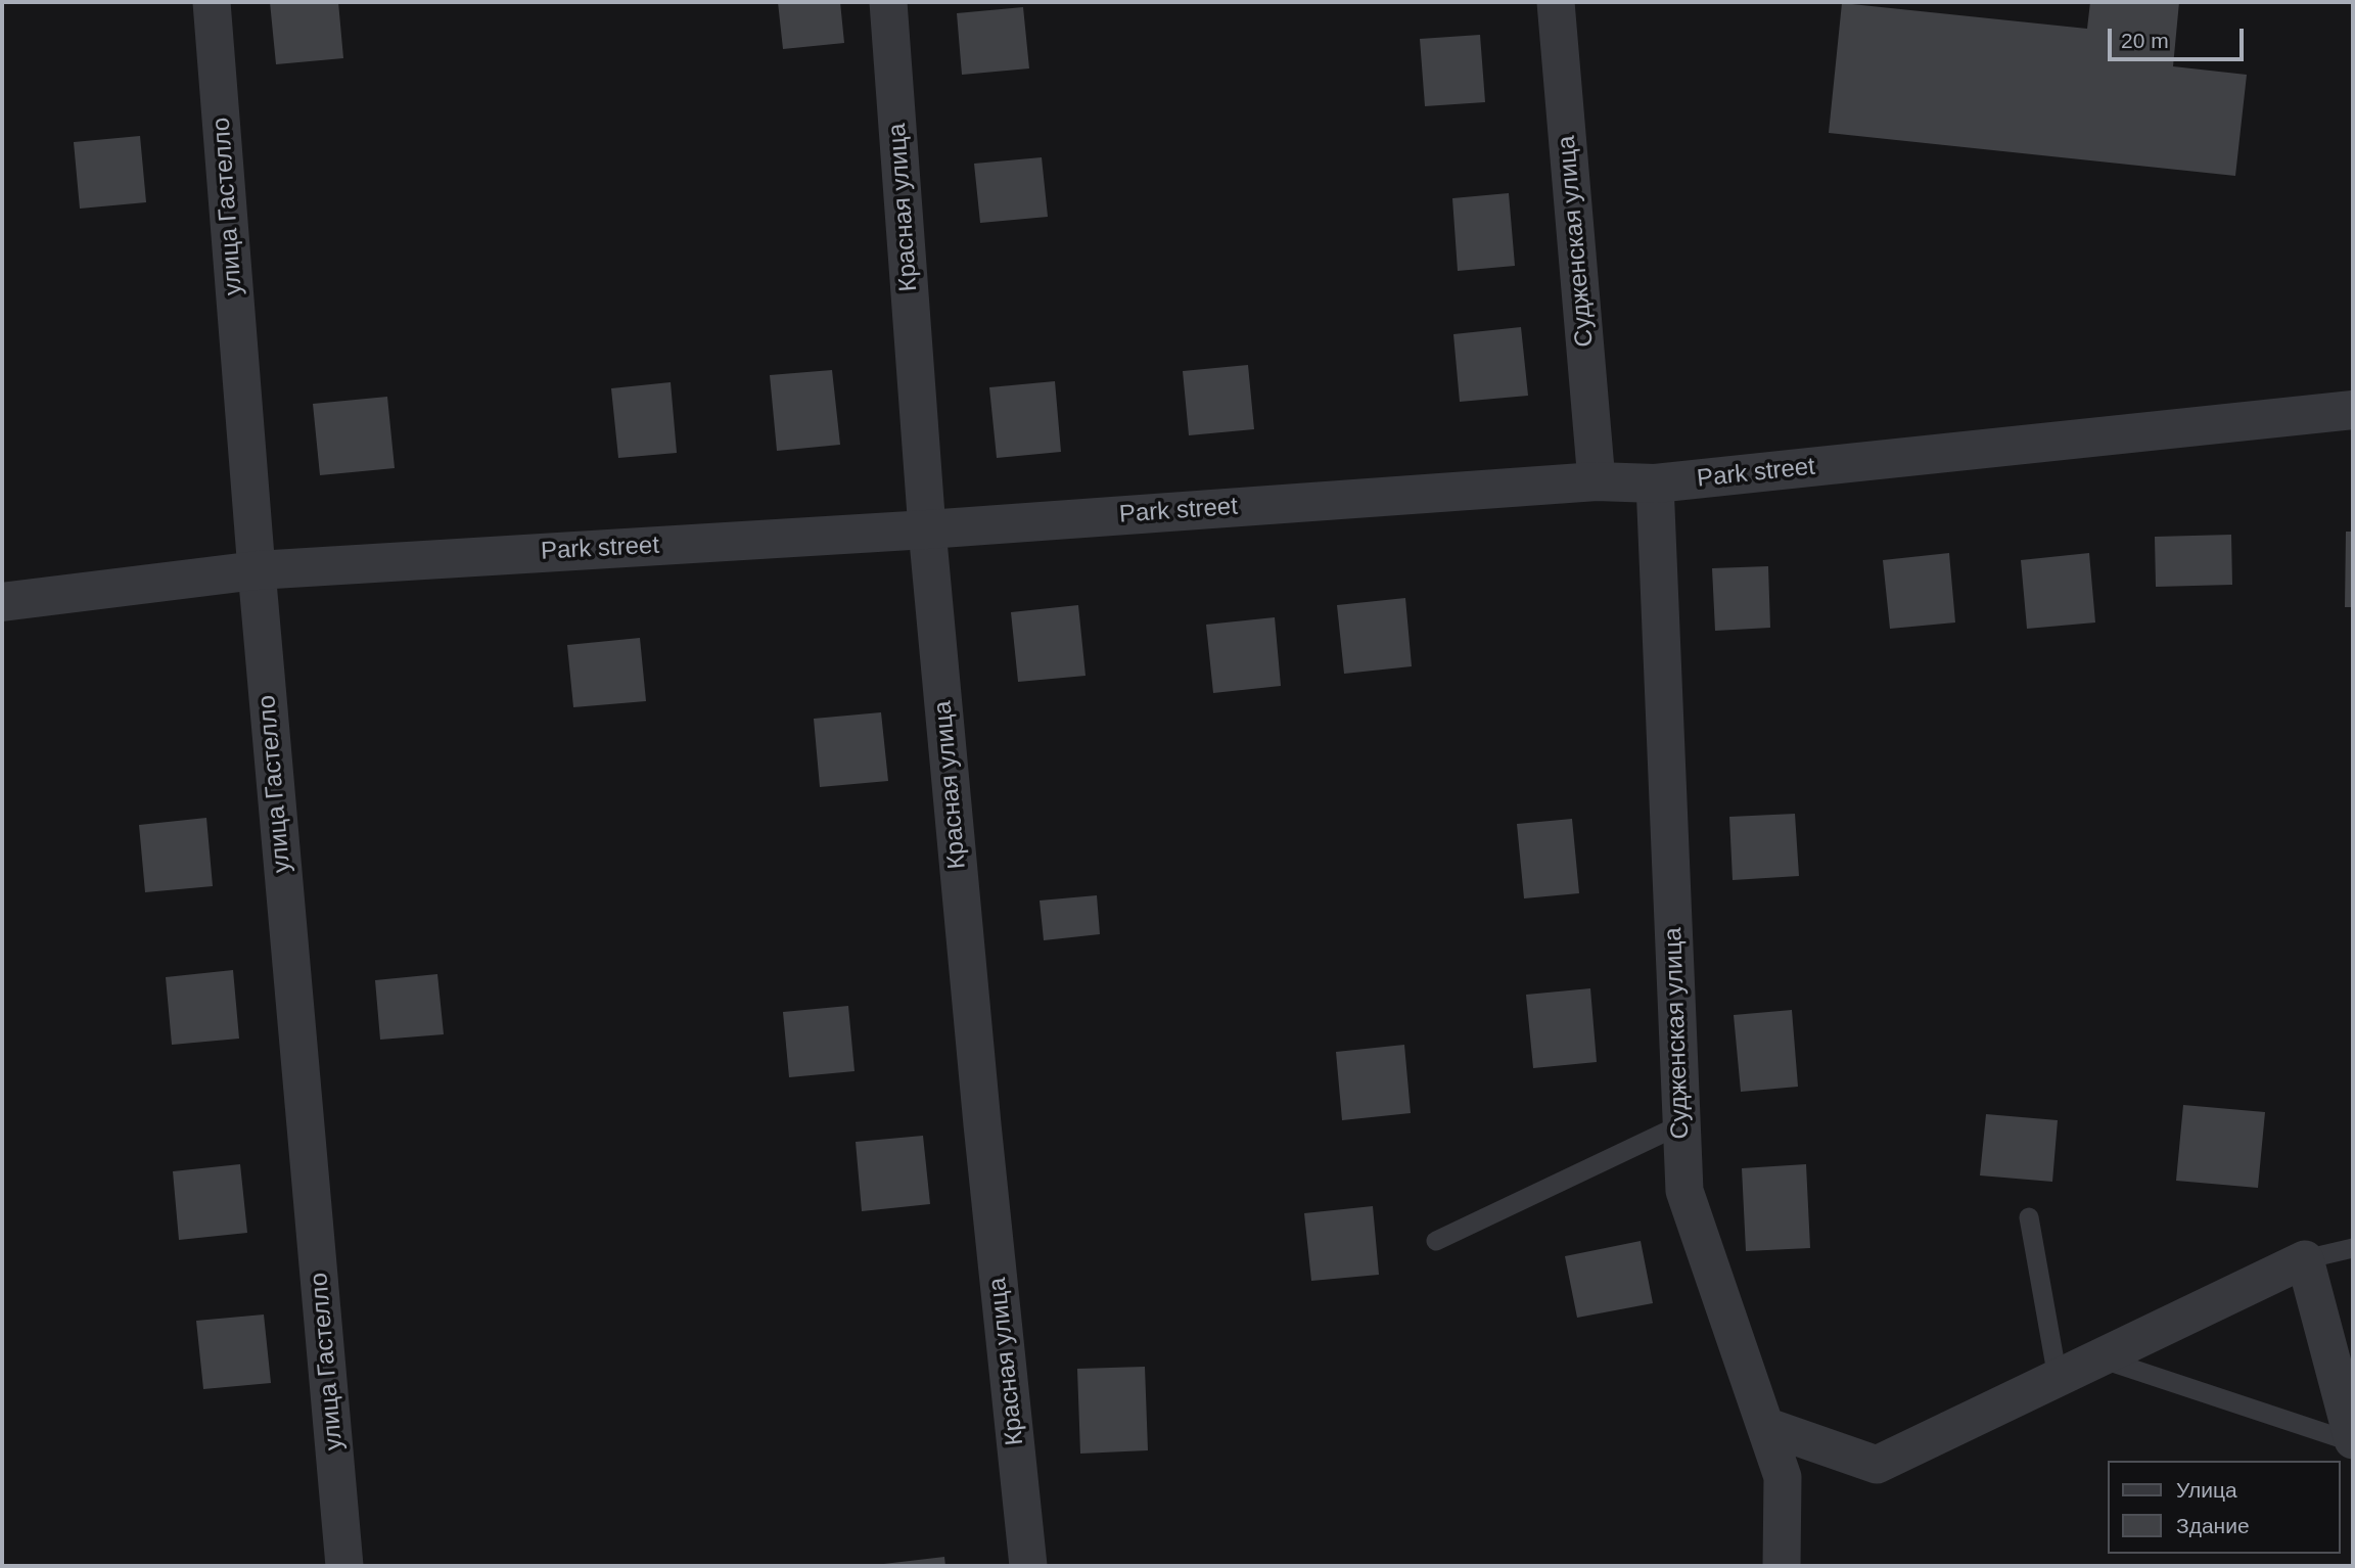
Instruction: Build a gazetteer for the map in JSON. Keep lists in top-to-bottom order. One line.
{"streets":{"street":["улица Гастелло","Красная улица","Судженская улица","Park street"]},"crossings":[["улица Гастелло","Park street"],["Красная улица","Park street"],["Судженская улица","Park street"]],"legend":["Улица","Здание"],"scale_bar":"20 m"}
